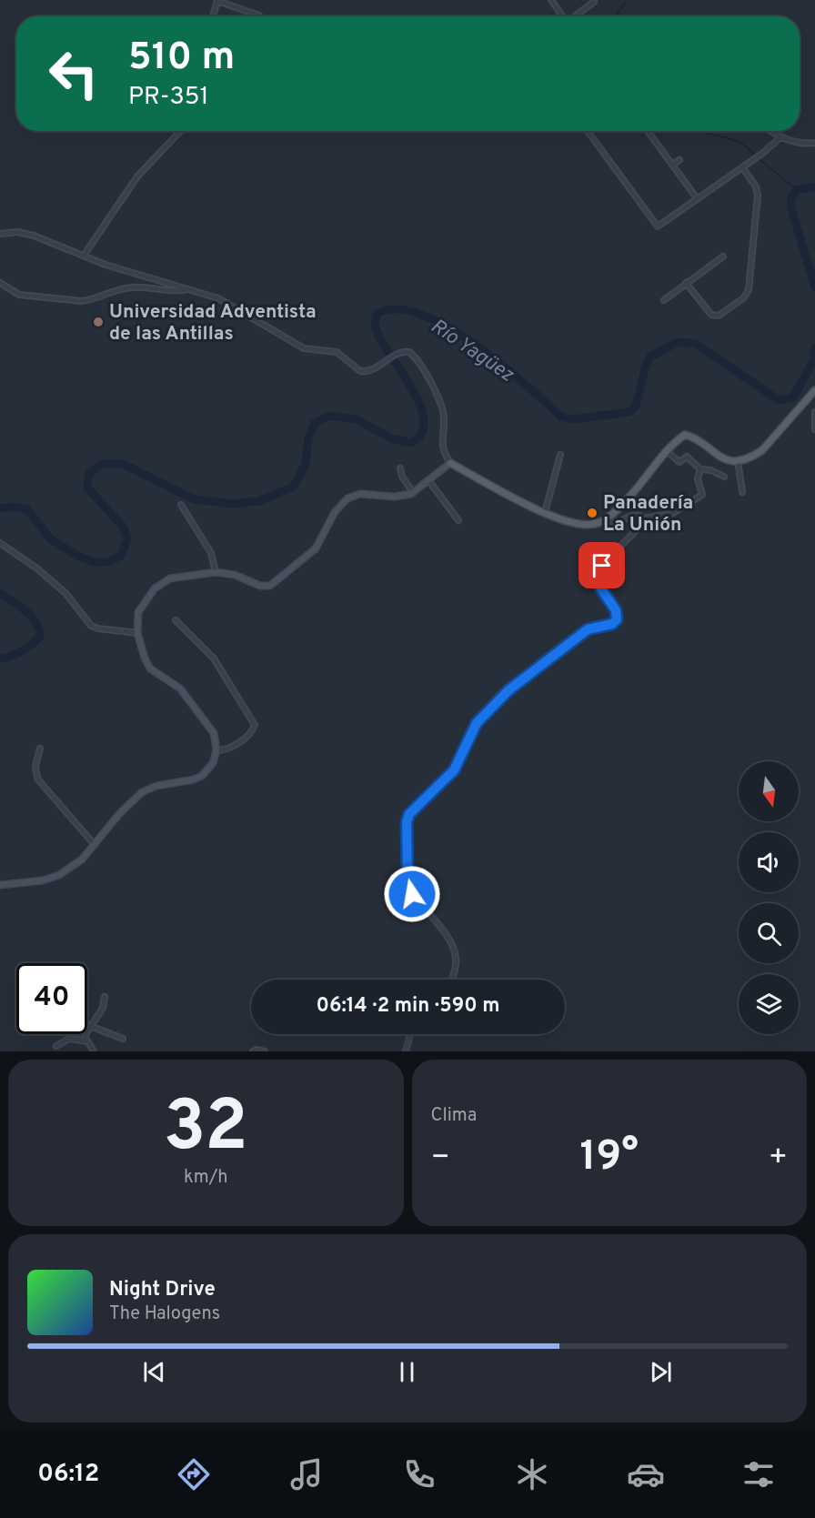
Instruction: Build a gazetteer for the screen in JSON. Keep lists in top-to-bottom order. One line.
{"water":["Río Yagüez"],"places":["Universidad Adventista de las Antillas","Panadería La Unión"],"north":"bottom","page":{"turn":["510 m","PR-351"],"limit":"40","trip":"06:14 · 2 min · 590 m","tile":[["32","km/h"],"Clima"],"heat":["−","19°","+"],"song":["Night Drive","The Halogens"],"tabs":"06:12"}}
